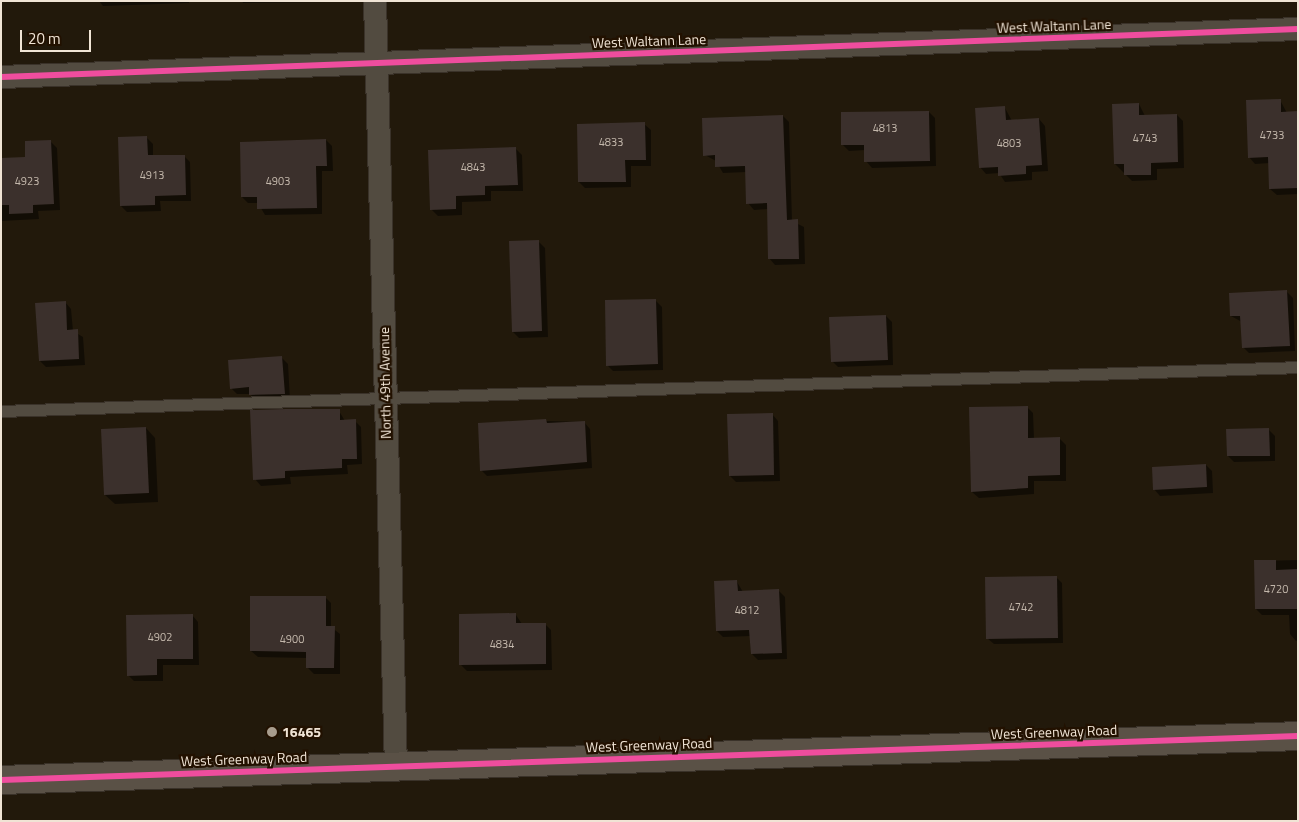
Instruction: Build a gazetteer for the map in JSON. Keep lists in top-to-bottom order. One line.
{"streets":{"main road":["West Greenway Road"],"street":["West Waltann Lane","North 49th Avenue"]},"crossings":[["West Waltann Lane","North 49th Avenue"],["North 49th Avenue","West Greenway Road"]],"places":["16465"],"house_numbers":["4813","4733","4743","4833","4803","4843","4913","4923","4903","4720","4742","4812","4902","4900","4834"],"scale_bar":"20 m"}
